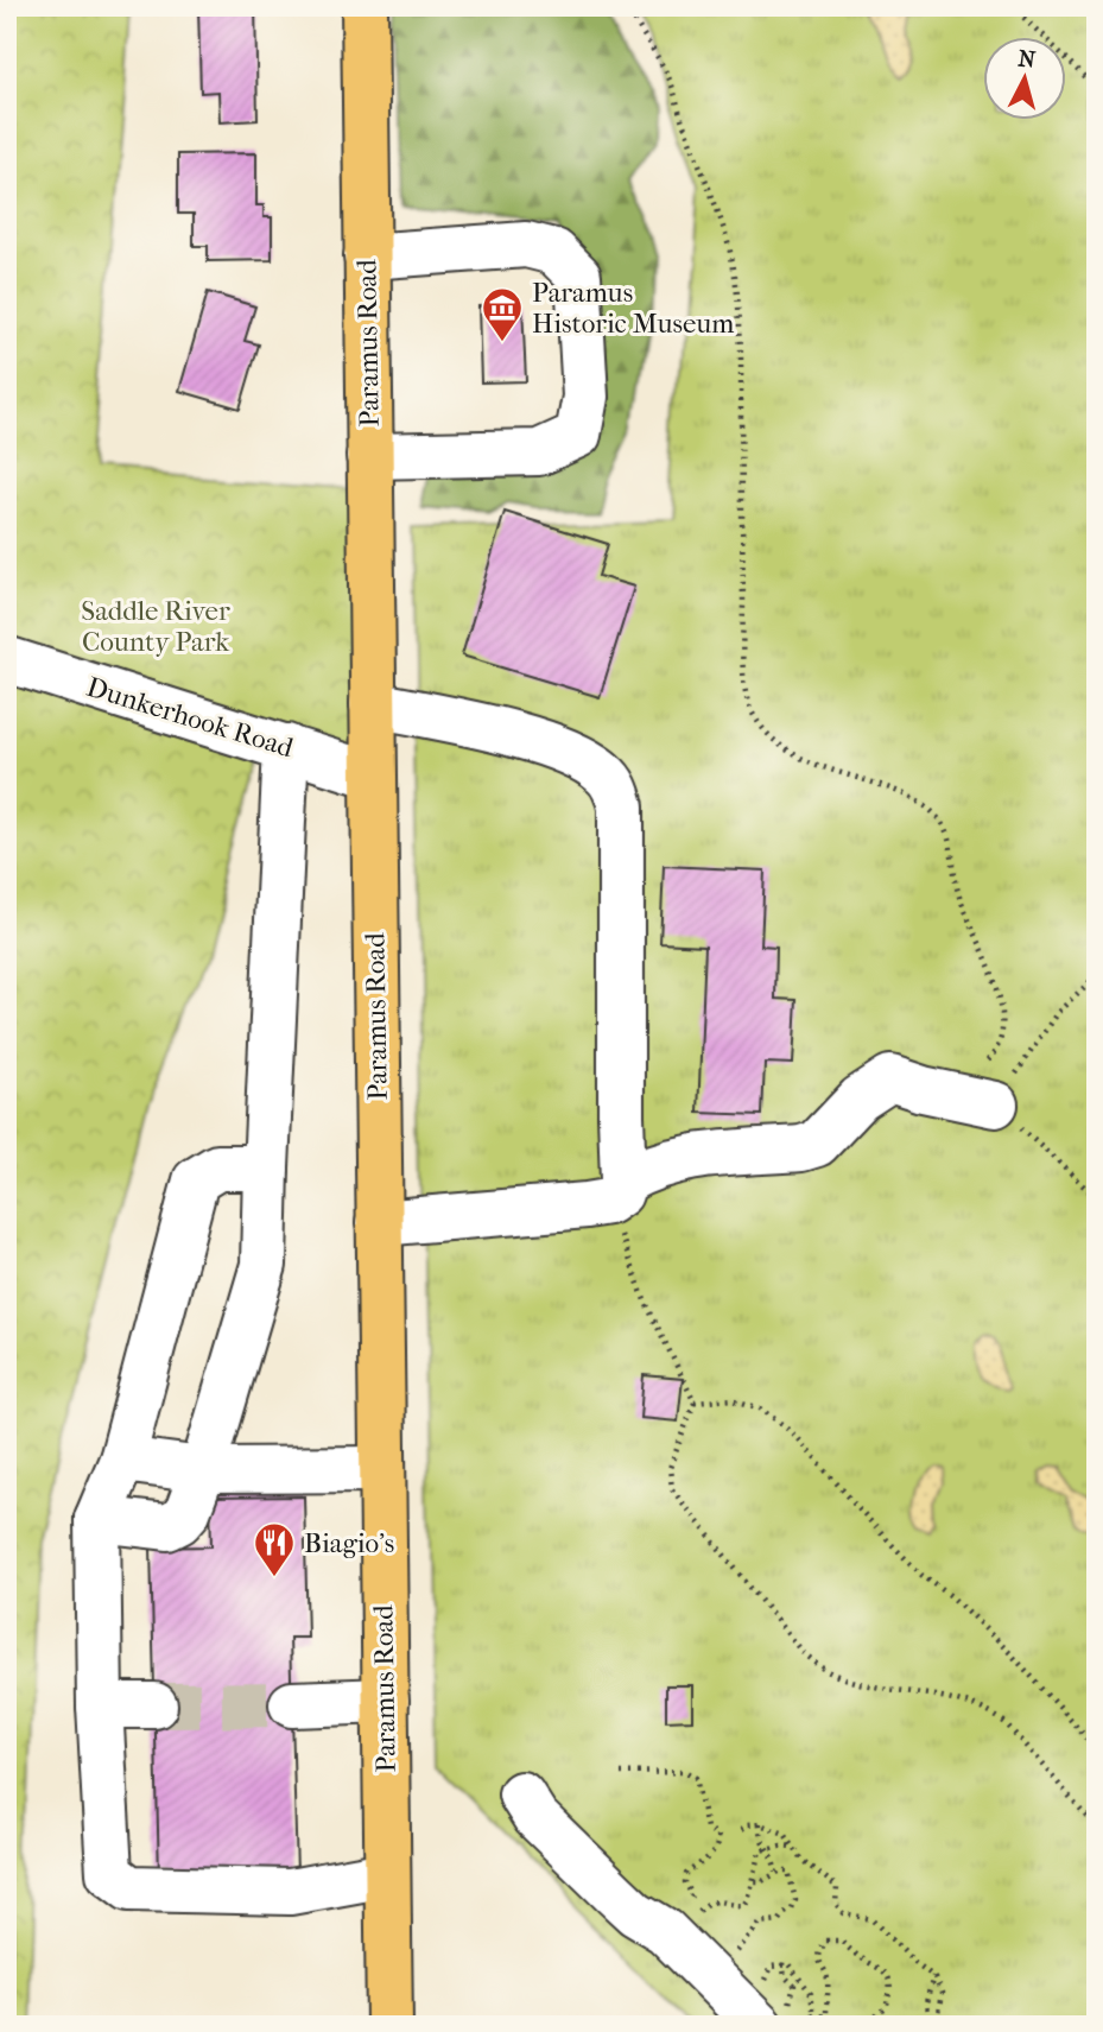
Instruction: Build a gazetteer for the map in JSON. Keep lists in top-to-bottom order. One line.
{"streets":{"main road":["Paramus Road"],"street":["Dunkerhook Road"]},"crossings":[["Paramus Road","Dunkerhook Road"]],"parks":["Saddle River County Park"],"places":{"museum":["Paramus Historic Museum"],"restaurant":["Biagio's"]},"north":"top"}
